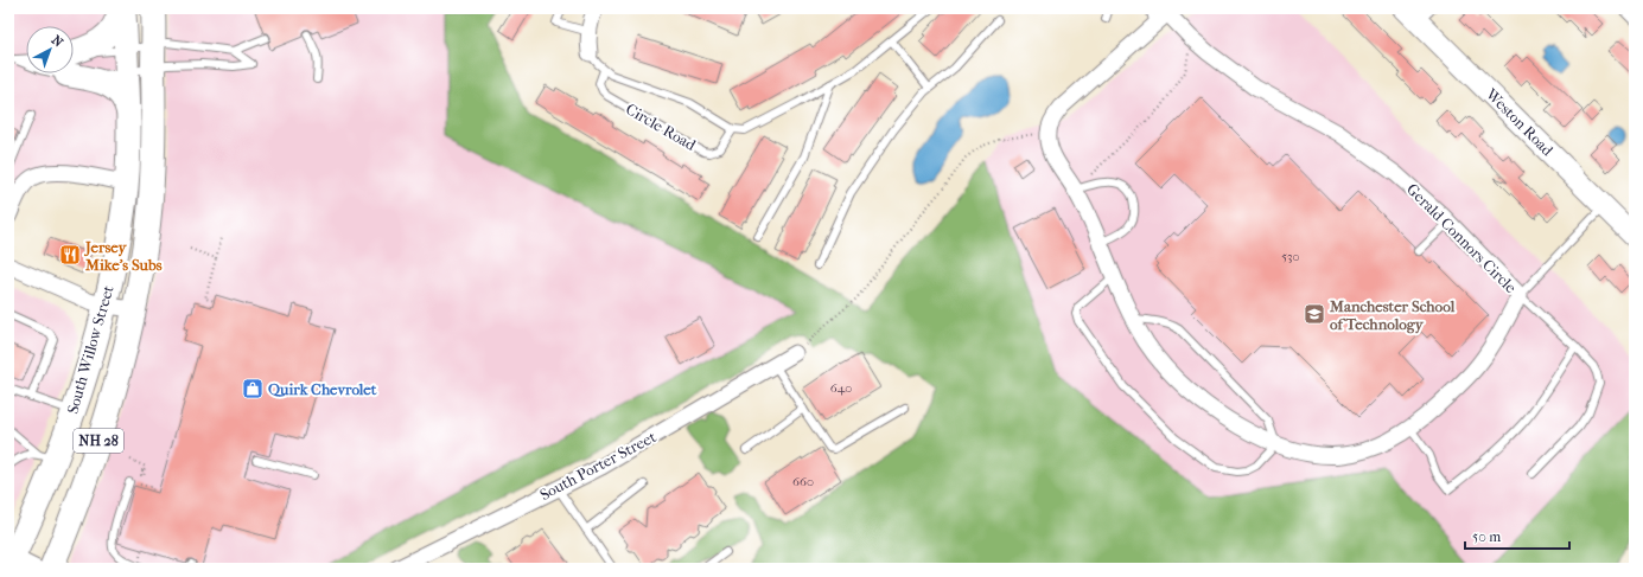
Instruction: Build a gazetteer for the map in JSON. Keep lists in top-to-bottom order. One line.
{"streets":{"main road":["South Willow Street","NH 28"],"street":["Weston Road","Circle Road","Gerald Connors Circle","South Porter Street"]},"places":{"restaurant":["Jersey Mike's Subs"],"school or university":["Manchester School of Technology"],"shop":["Quirk Chevrolet"]},"house_numbers":["530","640","660"],"scale_bar":"50 m","north":"top right"}
